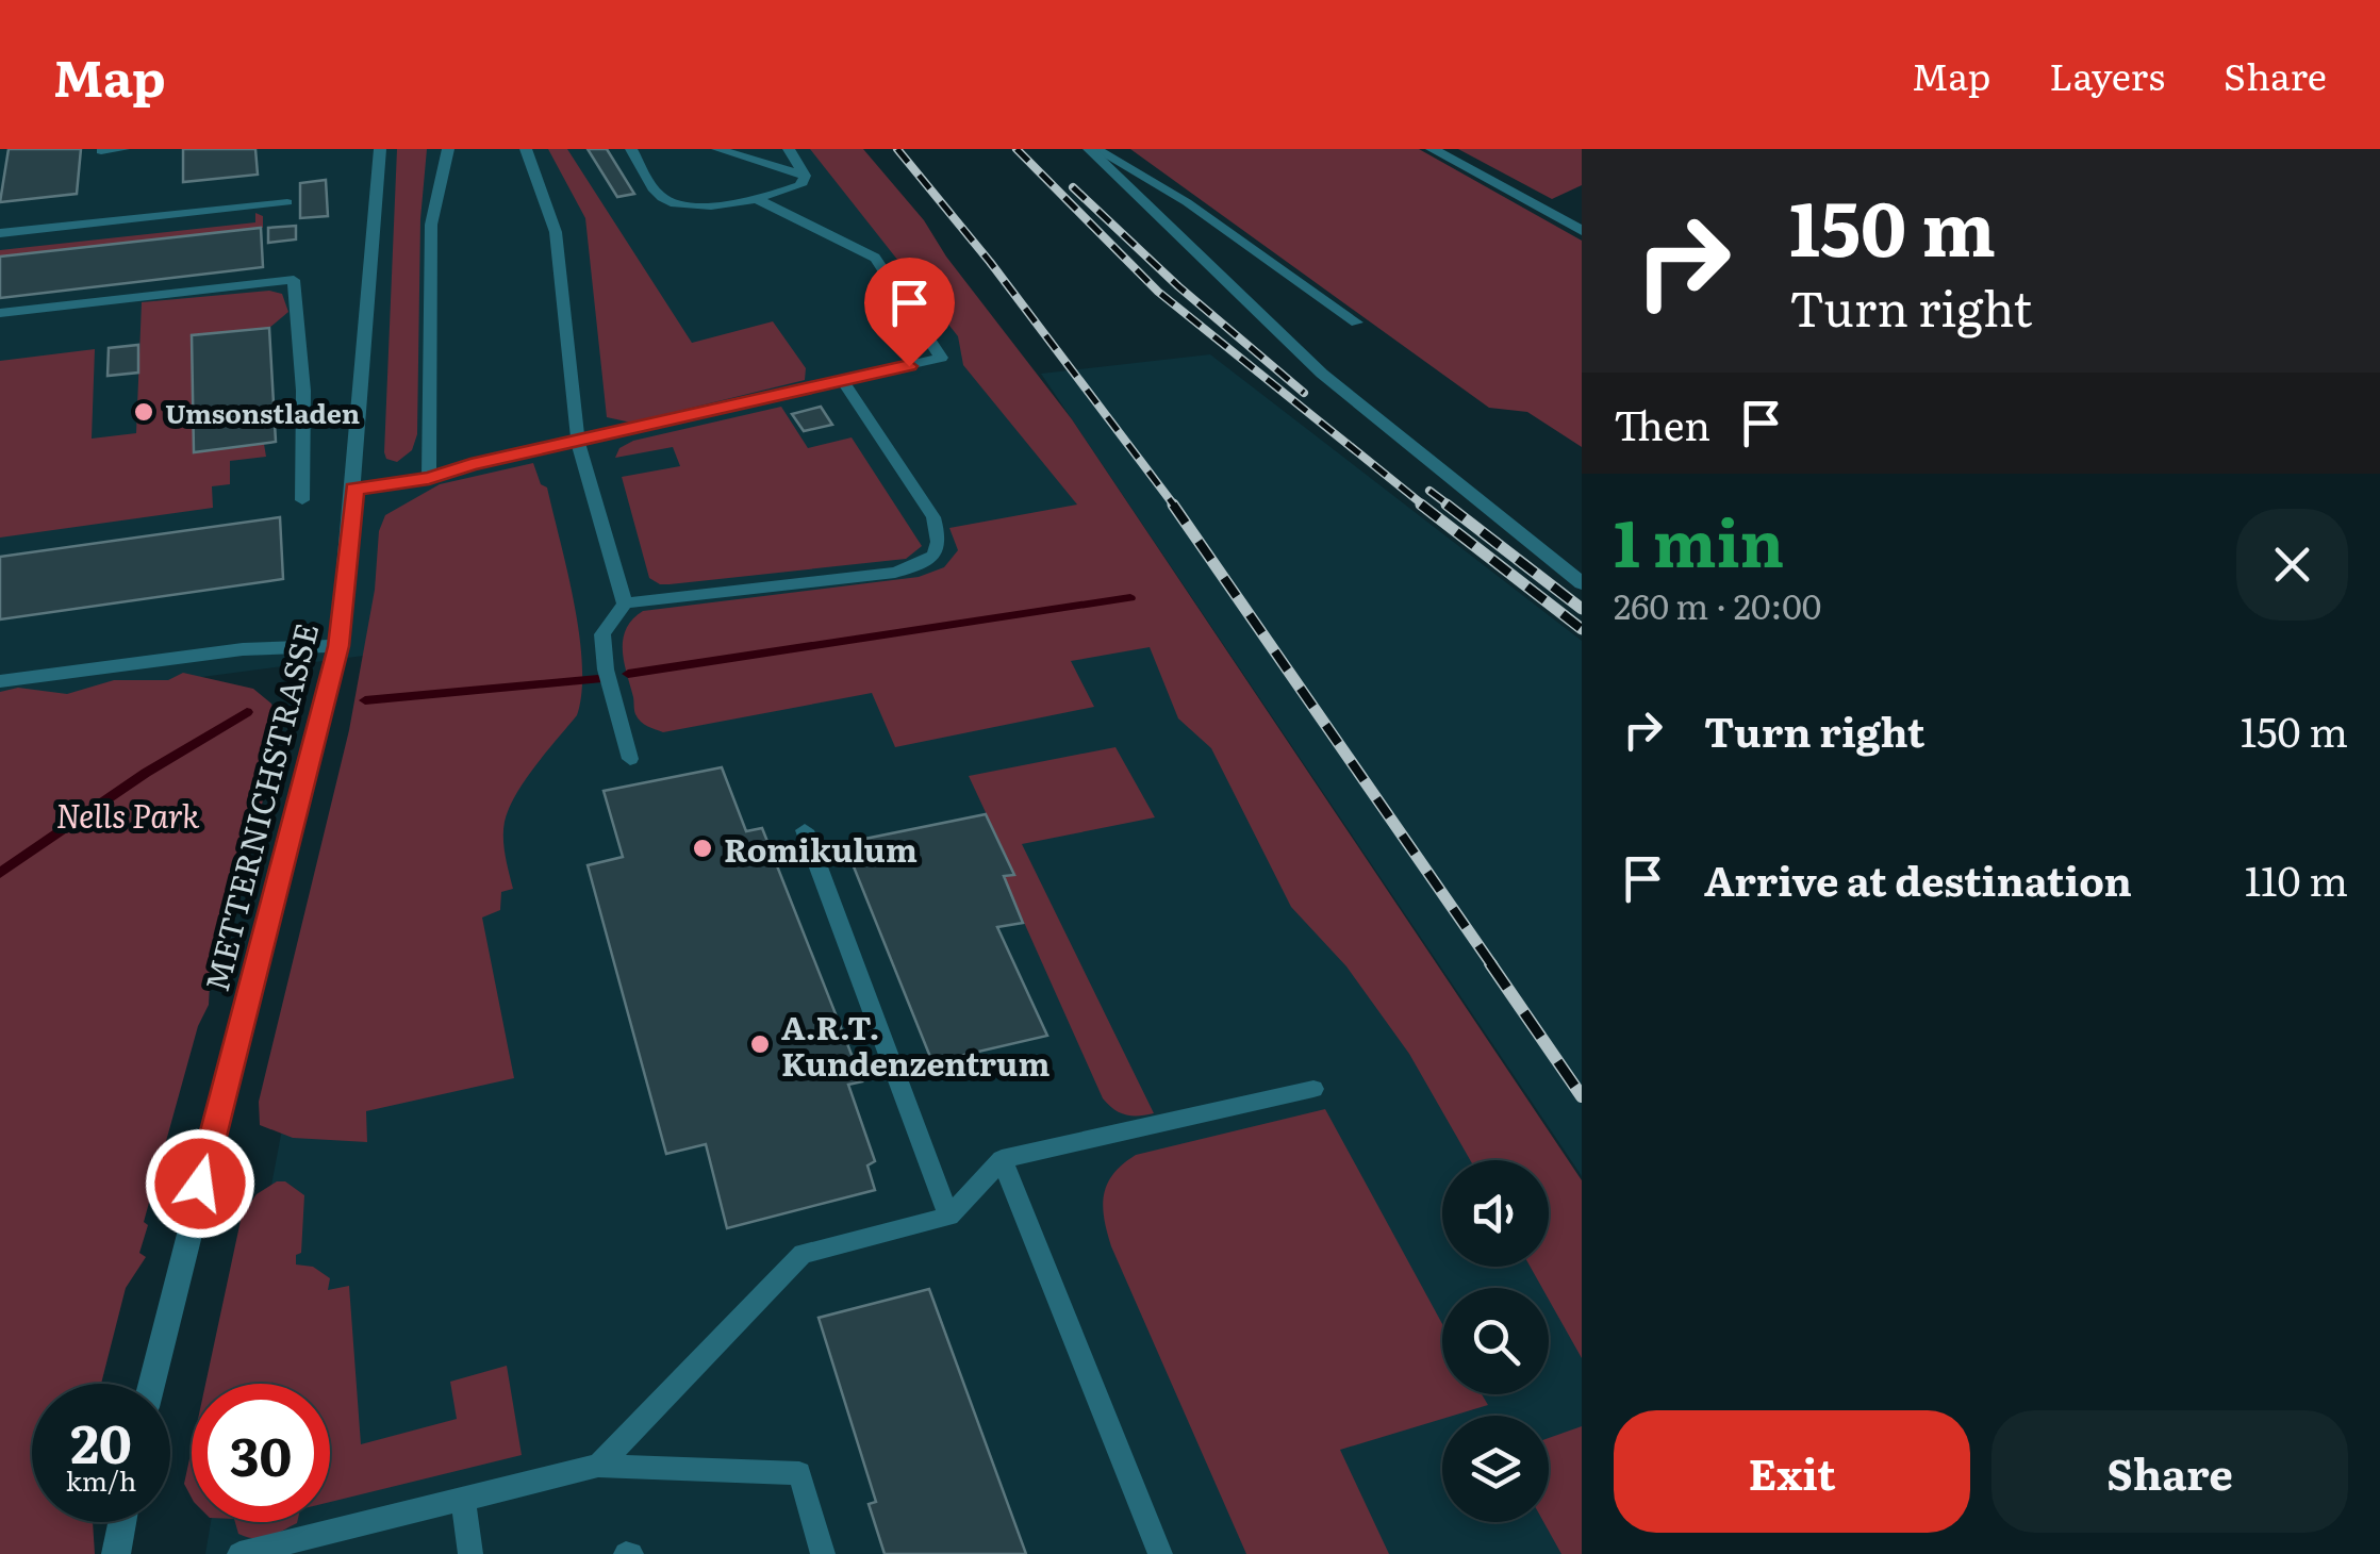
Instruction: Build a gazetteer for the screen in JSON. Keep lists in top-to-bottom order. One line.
{"streets":{"street":["METTERNICHSTRASSE"]},"parks":["Nells Park"],"places":["Umsonstladen","Romikulum","A.R.T. Kundenzentrum"],"page":{"header":"Map","nav":["Map","Layers","Share"],"turn":["150 m","Turn right"],"then":"Then","heading":["1 min","260 m · 20:00"],"list":[{"name":"Turn right","value":"150 m"},{"name":"Arrive at destination","value":"110 m"}],"speed":"20 km/h","limit":"30","buttons":["Exit","Share"]}}
